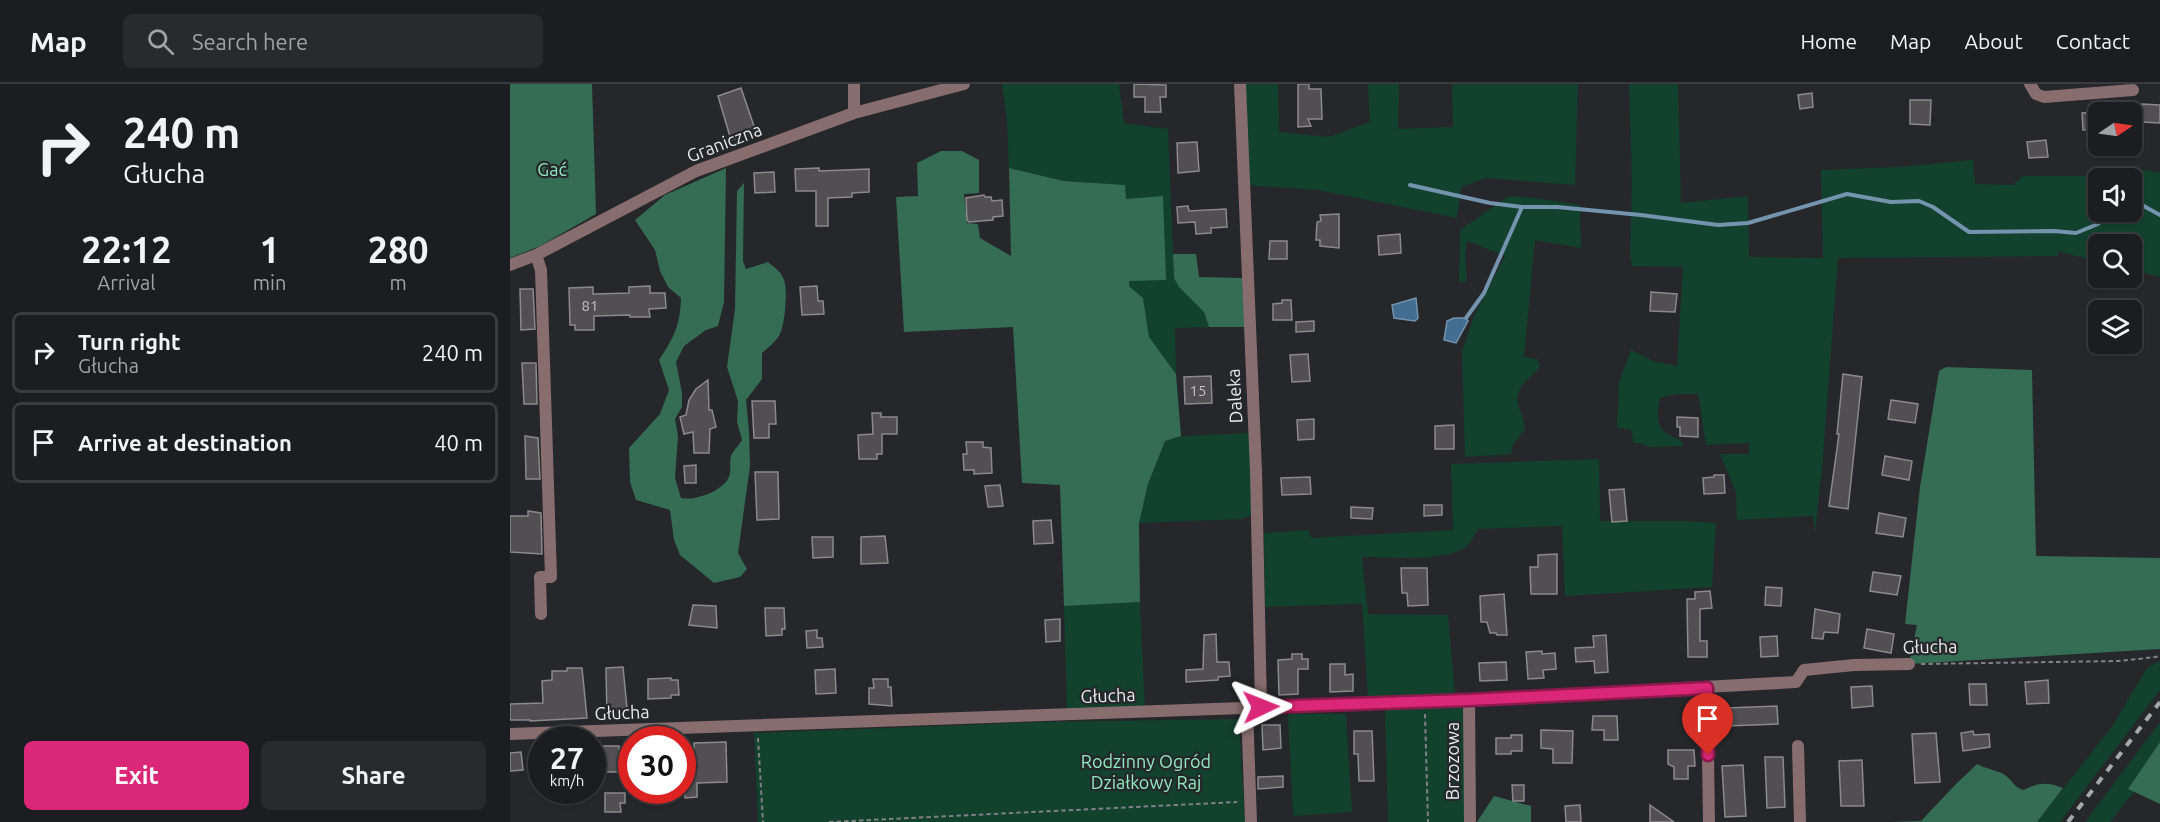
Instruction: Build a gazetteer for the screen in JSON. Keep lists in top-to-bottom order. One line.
{"streets":{"street":["Graniczna","Daleka","Głucha","Brzozowa"]},"crossings":[["Daleka","Głucha"],["Głucha","Brzozowa"]],"parks":["Gać","Rodzinny Ogród Działkowy Raj"],"house_numbers":["81","15"],"north":"right","page":{"header":"Map","search":"Search here","nav":["Home","Map","About","Contact"],"turn":["240 m","Głucha"],"eta":["22:12","Arrival","1","min","280","m"],"list":[{"name":"Turn right","note":"Głucha","value":"240 m"},{"name":"Arrive at destination","value":"40 m"}],"speed":"27 km/h","limit":"30","buttons":["Exit","Share"]}}
